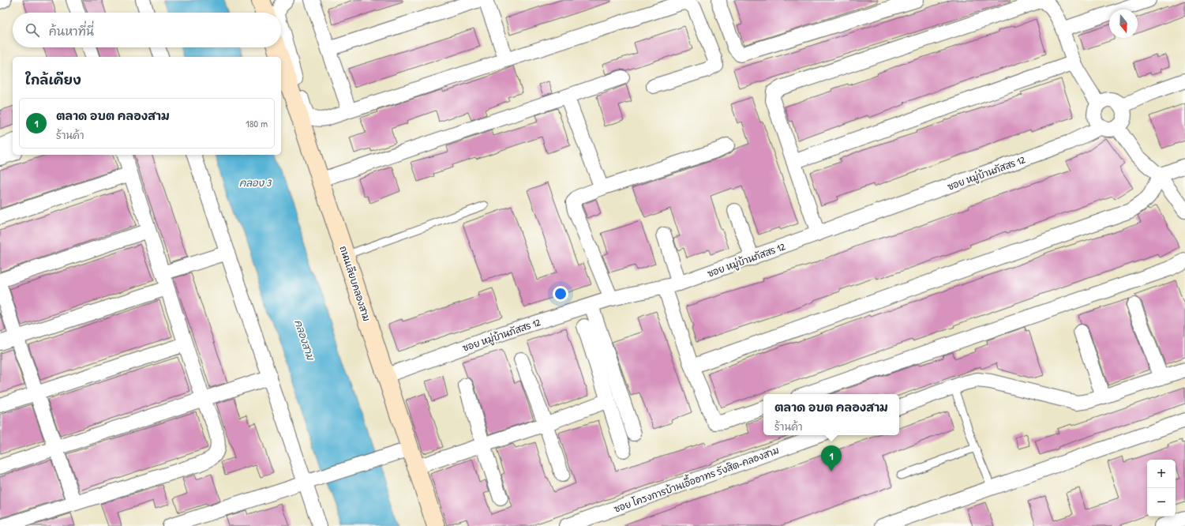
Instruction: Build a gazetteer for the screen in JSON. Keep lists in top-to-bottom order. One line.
{"streets":{"main road":["ถนนเลียบคลองสาม"],"street":["ซอย หมู่บ้านภัสสร 12","ซอย โครงการบ้านเอื้ออาทร รังสิต-คลองสาม"]},"crossings":[["ซอย หมู่บ้านภัสสร 12","ถนนเลียบคลองสาม"]],"water":["คลอง 3","คลองสาม"],"north":"bottom","page":{"search":"ค้นหาที่นี่","heading":"ใกล้เคียง","list":[{"mark":"1","name":"ตลาด อบต คลองสาม","note":"ร้านค้า","value":"180 m"}],"popup":["ตลาด อบต คลองสาม","ร้านค้า"],"pins":"1","map_buttons":["+","−"]}}
